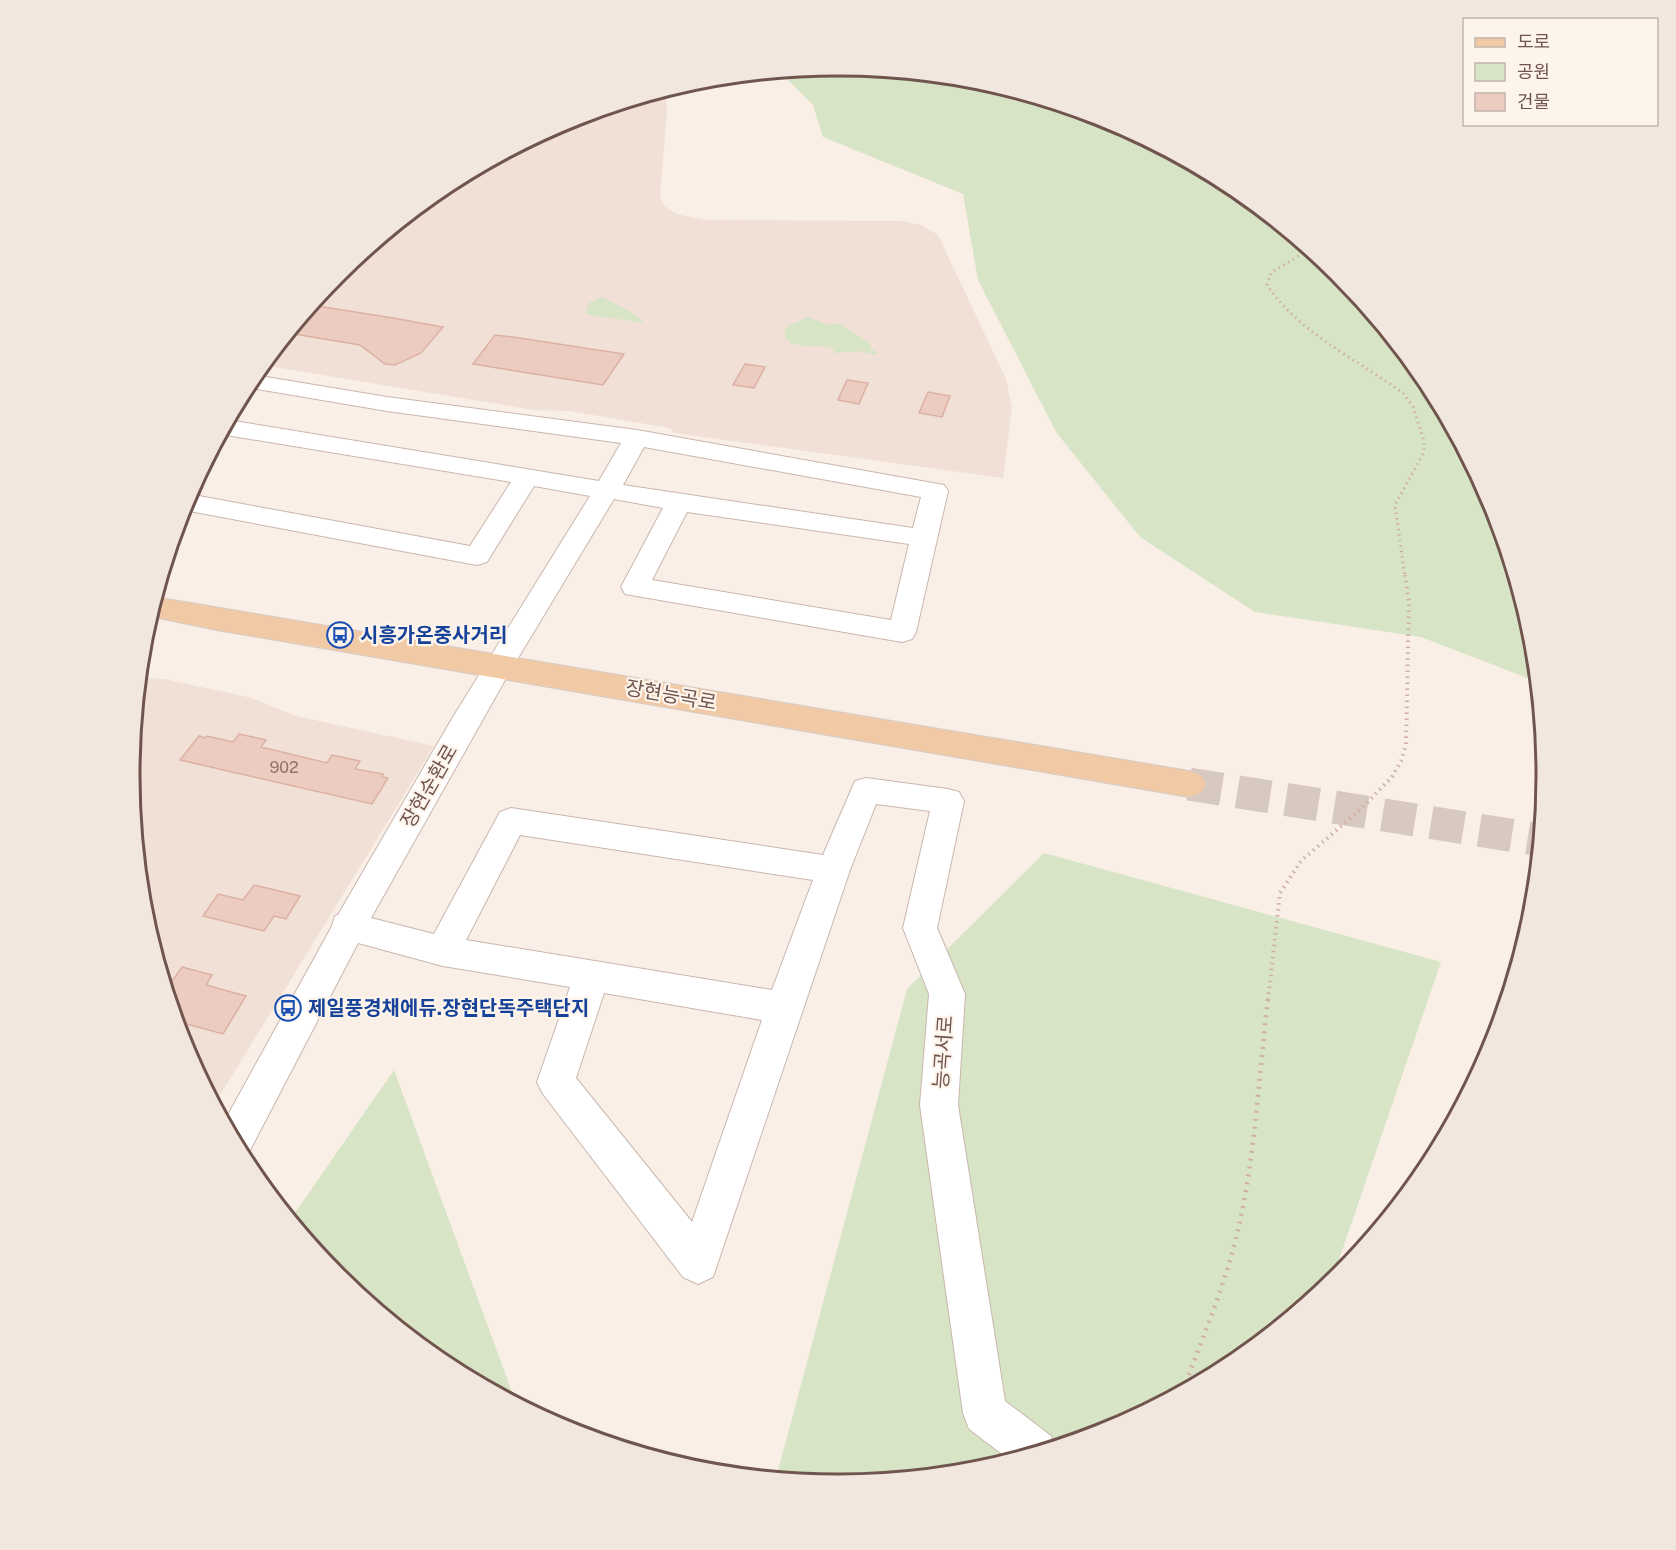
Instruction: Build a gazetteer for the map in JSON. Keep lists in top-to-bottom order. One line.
{"streets":{"main road":["장현능곡로"],"street":["장현순환로","능곡서로"]},"crossings":[["장현능곡로","장현순환로"]],"places":{"bus stop":["시흥가온중사거리","제일풍경채에듀.장현단독주택단지"]},"house_numbers":["902"],"legend":["도로","공원","건물"]}
